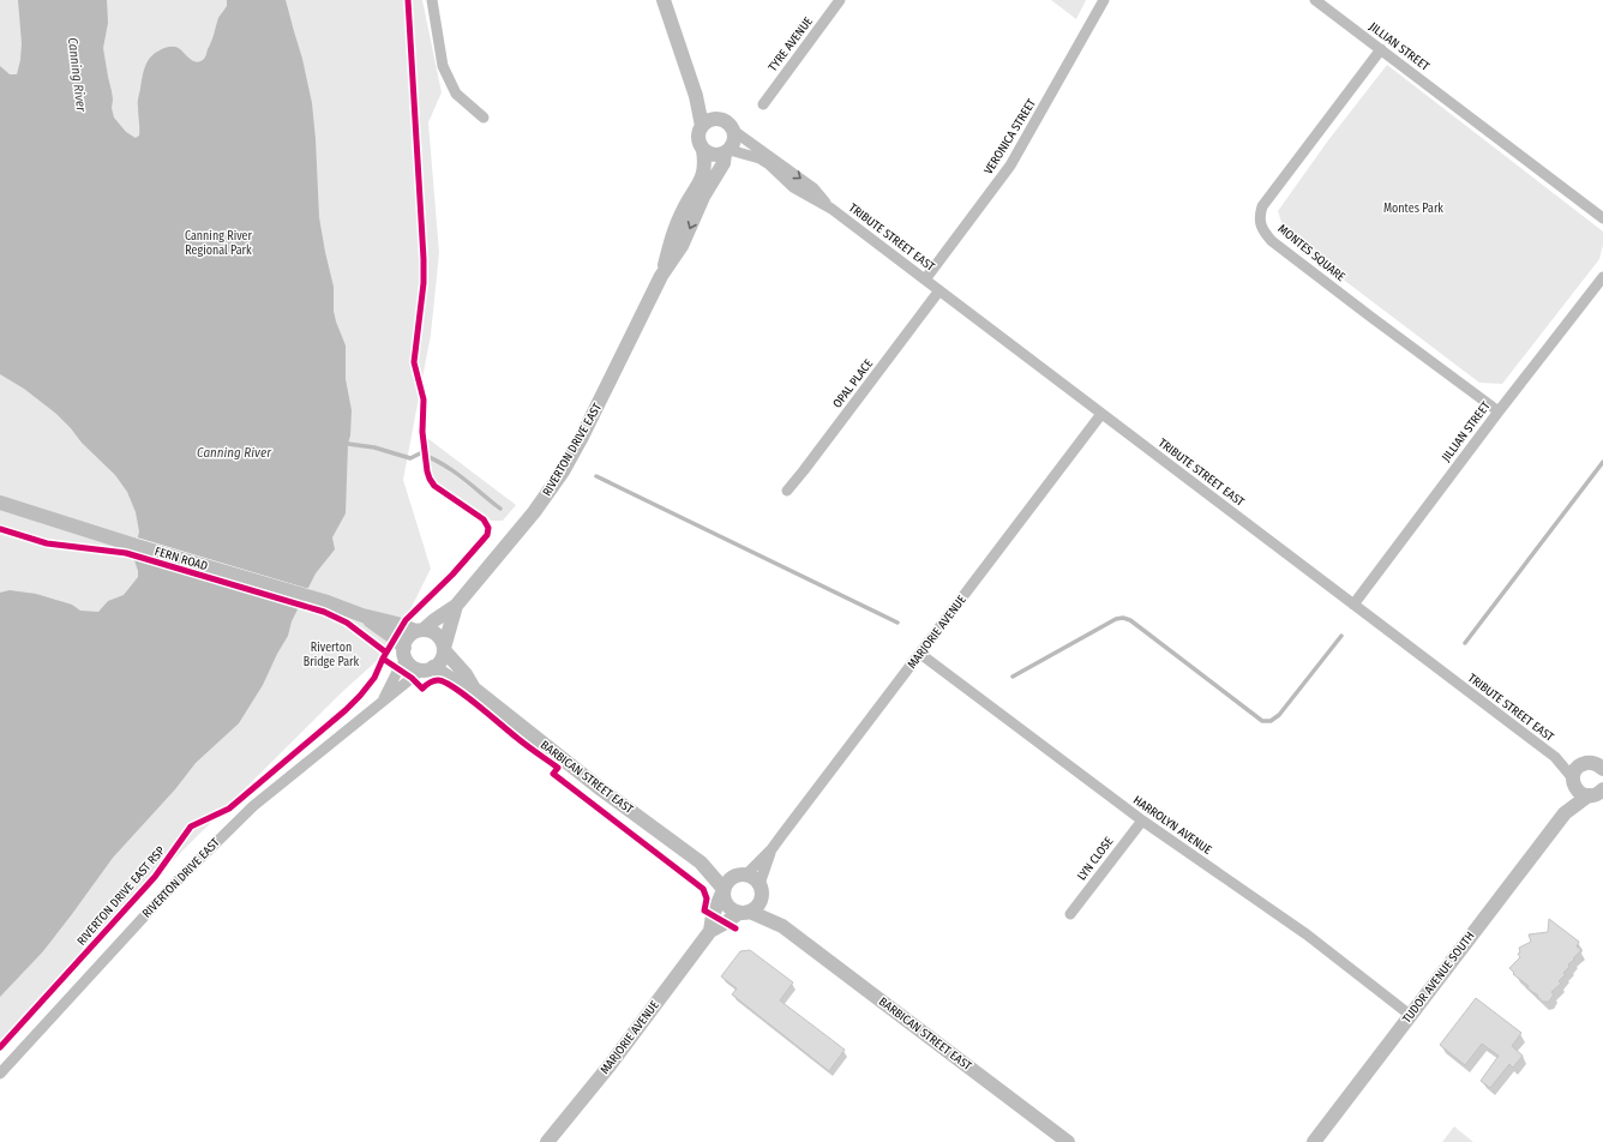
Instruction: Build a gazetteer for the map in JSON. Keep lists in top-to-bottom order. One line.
{"streets":{"street":["TYRE AVENUE","JILLIAN STREET","VERONICA STREET","TRIBUTE STREET EAST","MONTES SQUARE","OPAL PLACE","RIVERTON DRIVE EAST","FERN ROAD","MARJORIE AVENUE","BARBICAN STREET EAST","HARROLYN AVENUE","LYN CLOSE","TUDOR AVENUE SOUTH"],"cycle path":["RIVERTON DRIVE EAST RSP"]},"crossings":[["JILLIAN STREET","TRIBUTE STREET EAST"],["JILLIAN STREET","MONTES SQUARE"],["VERONICA STREET","TRIBUTE STREET EAST"],["TRIBUTE STREET EAST","OPAL PLACE"],["TRIBUTE STREET EAST","RIVERTON DRIVE EAST"],["TRIBUTE STREET EAST","MARJORIE AVENUE"],["TRIBUTE STREET EAST","TUDOR AVENUE SOUTH"],["RIVERTON DRIVE EAST","FERN ROAD"],["RIVERTON DRIVE EAST","BARBICAN STREET EAST"],["FERN ROAD","BARBICAN STREET EAST"],["MARJORIE AVENUE","BARBICAN STREET EAST"],["MARJORIE AVENUE","HARROLYN AVENUE"],["HARROLYN AVENUE","LYN CLOSE"],["HARROLYN AVENUE","TUDOR AVENUE SOUTH"]],"water":["Canning River"],"parks":["Montes Park","Canning River Regional Park","Riverton Bridge Park"]}
